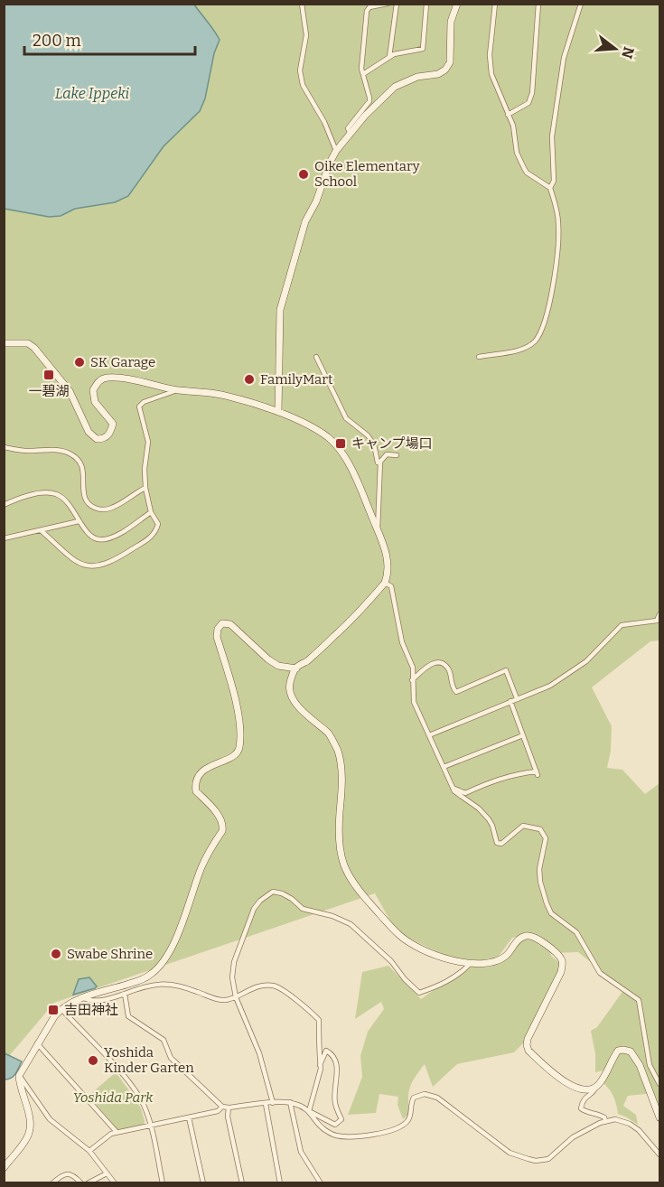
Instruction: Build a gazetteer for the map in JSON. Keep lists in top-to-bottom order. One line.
{"water":["Lake Ippeki"],"parks":["Yoshida Park"],"places":{"other":["Oike Elementary School","SK Garage","FamilyMart","Swabe Shrine","Yoshida Kinder Garten"],"transit":["一碧湖","キャンプ場口","吉田神社"]},"scale_bar":"200 m","north":"right"}
